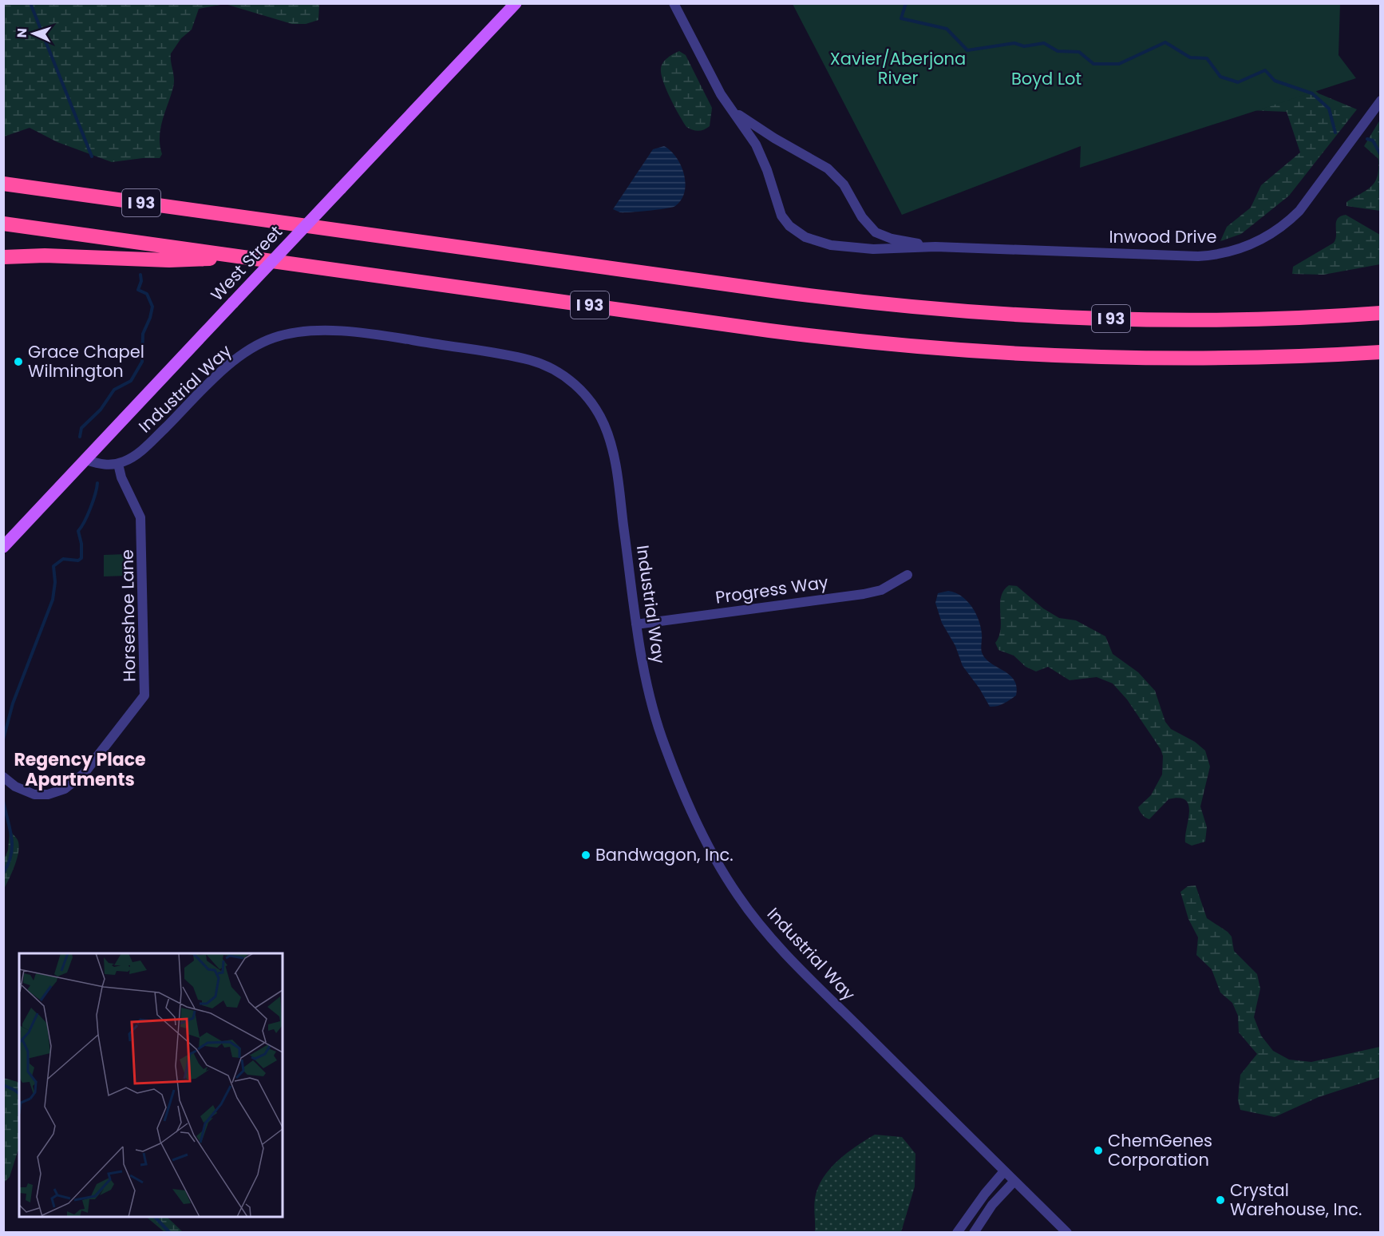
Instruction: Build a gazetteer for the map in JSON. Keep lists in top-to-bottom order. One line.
{"streets":{"highway":["I 93"],"main road":["West Street"],"street":["Inwood Drive","Industrial Way","Progress Way","Horseshoe Lane"]},"crossings":[["Industrial Way","Progress Way"],["Industrial Way","Horseshoe Lane"]],"districts":["Regency Place Apartments"],"parks":["Xavier/Aberjona River","Boyd Lot"],"places":["Grace Chapel Wilmington","Bandwagon, Inc.","ChemGenes Corporation","Crystal Warehouse, Inc."],"north":"left"}
